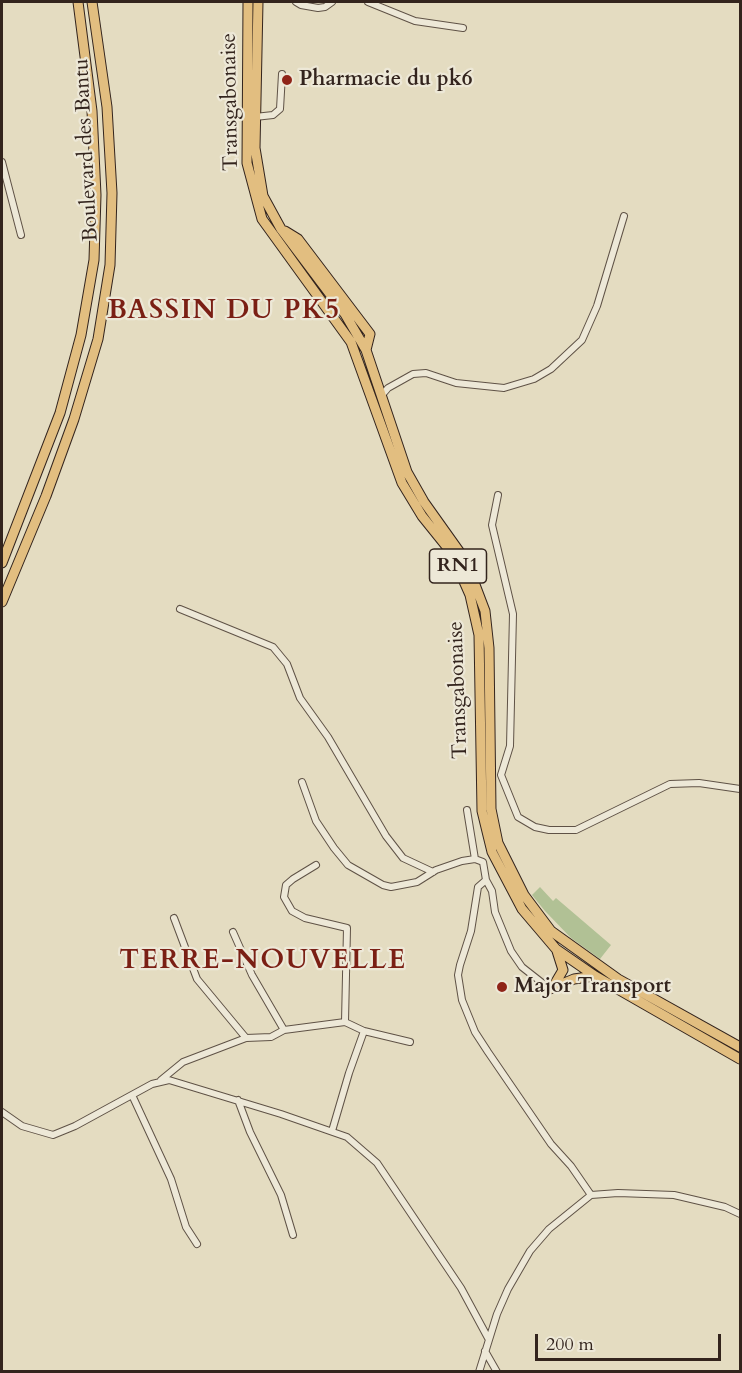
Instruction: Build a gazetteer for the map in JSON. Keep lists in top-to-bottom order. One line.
{"streets":{"highway":["Transgabonaise","Boulevard des Bantu","RN1"]},"districts":["BASSIN DU PK5","TERRE-NOUVELLE"],"places":["Pharmacie du pk6","Major Transport"],"scale_bar":"200 m"}
